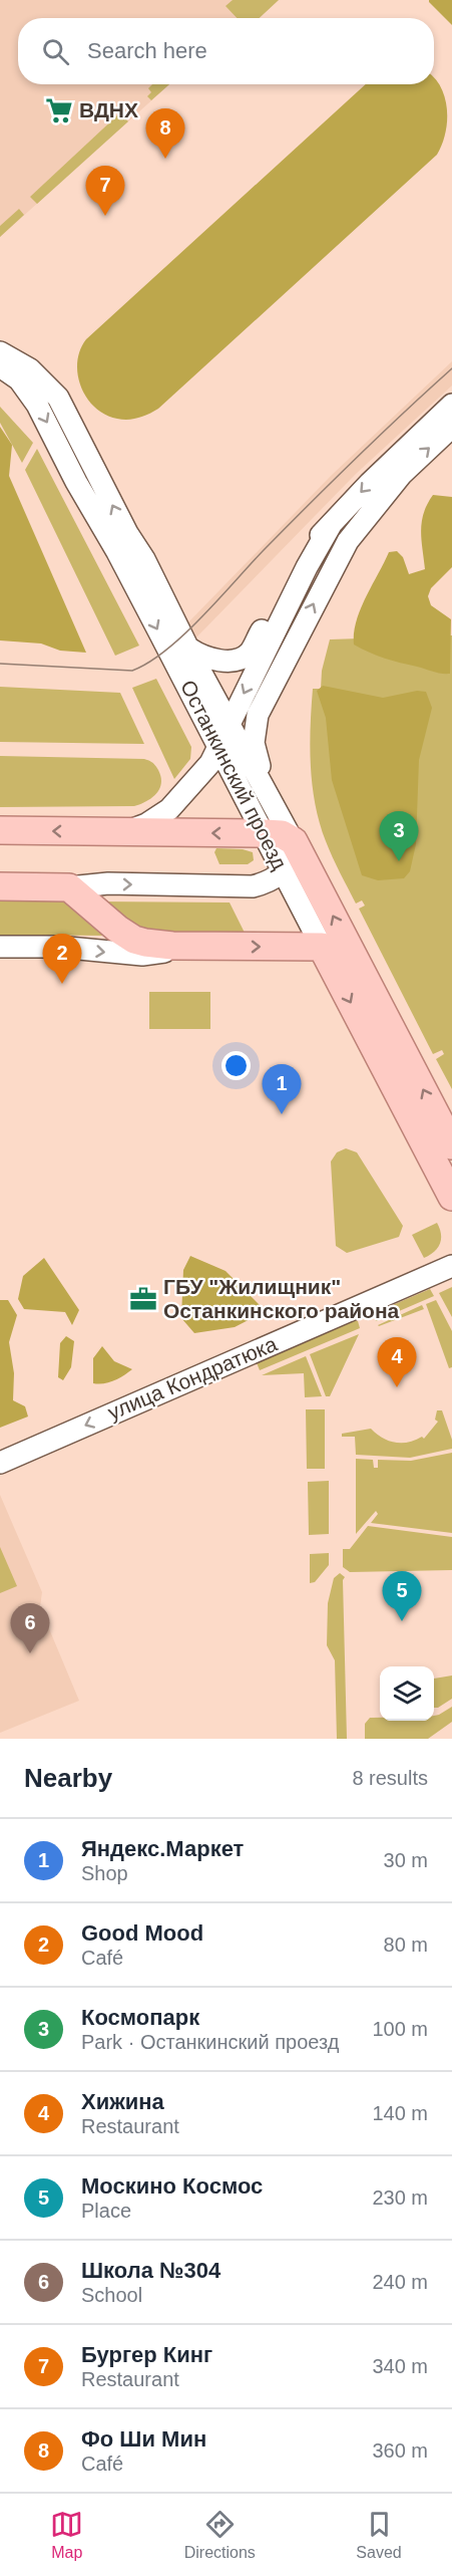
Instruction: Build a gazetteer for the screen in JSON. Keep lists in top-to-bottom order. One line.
{"streets":{"main road":["Останкинский проезд"],"street":["улица Кондратюка"]},"one_way":["улица Кондратюка"],"places":{"supermarket":["ВДНХ"],"office":["ГБУ \"Жилищник\" Останкинского района"]},"page":{"search":"Search here","pins":["8","7","3","2","1","4","5","6"],"heading":["Nearby","8 results"],"list":[{"mark":"1","name":"Яндекс.Маркет","note":"Shop","value":"30 m"},{"mark":"2","name":"Good Mood","note":"Café","value":"80 m"},{"mark":"3","name":"Космопарк","note":"Park · Останкинский проезд","value":"100 m"},{"mark":"4","name":"Хижина","note":"Restaurant","value":"140 m"},{"mark":"5","name":"Москино Космос","note":"Place","value":"230 m"},{"mark":"6","name":"Школа №304","note":"School","value":"240 m"},{"mark":"7","name":"Бургер Кинг","note":"Restaurant","value":"340 m"},{"mark":"8","name":"Фо Ши Мин","note":"Café","value":"360 m"}],"nav":["Map","Directions","Saved"]}}
